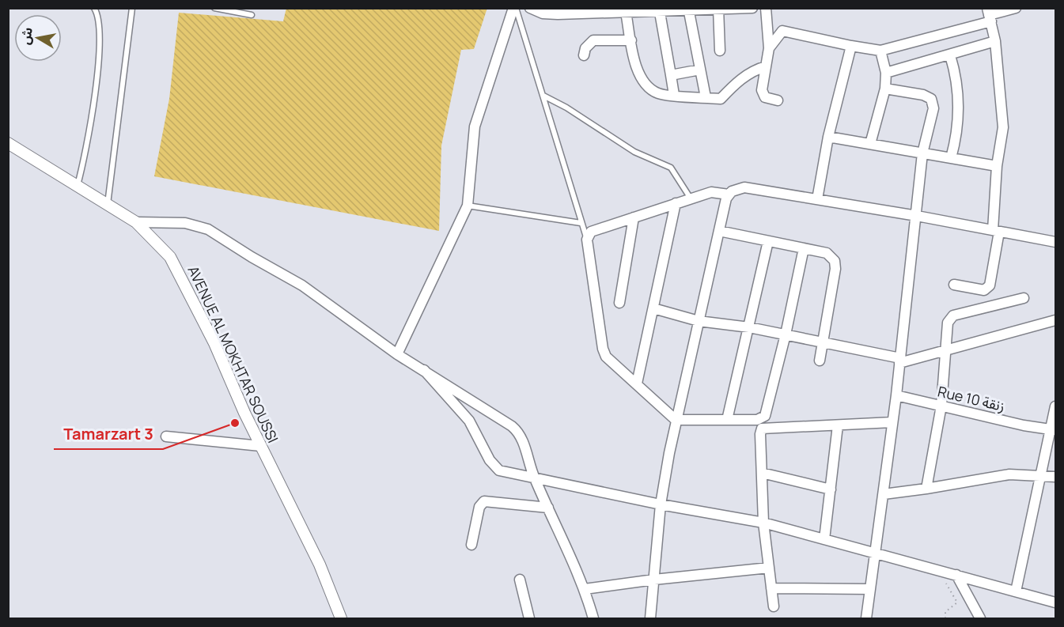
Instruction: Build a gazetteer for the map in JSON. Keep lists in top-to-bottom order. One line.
{"streets":{"street":["AVENUE AL MOKHTAR SOUSSI","Rue 10 زنقة"]},"places":["Tamarzart 3"],"north":"left"}
